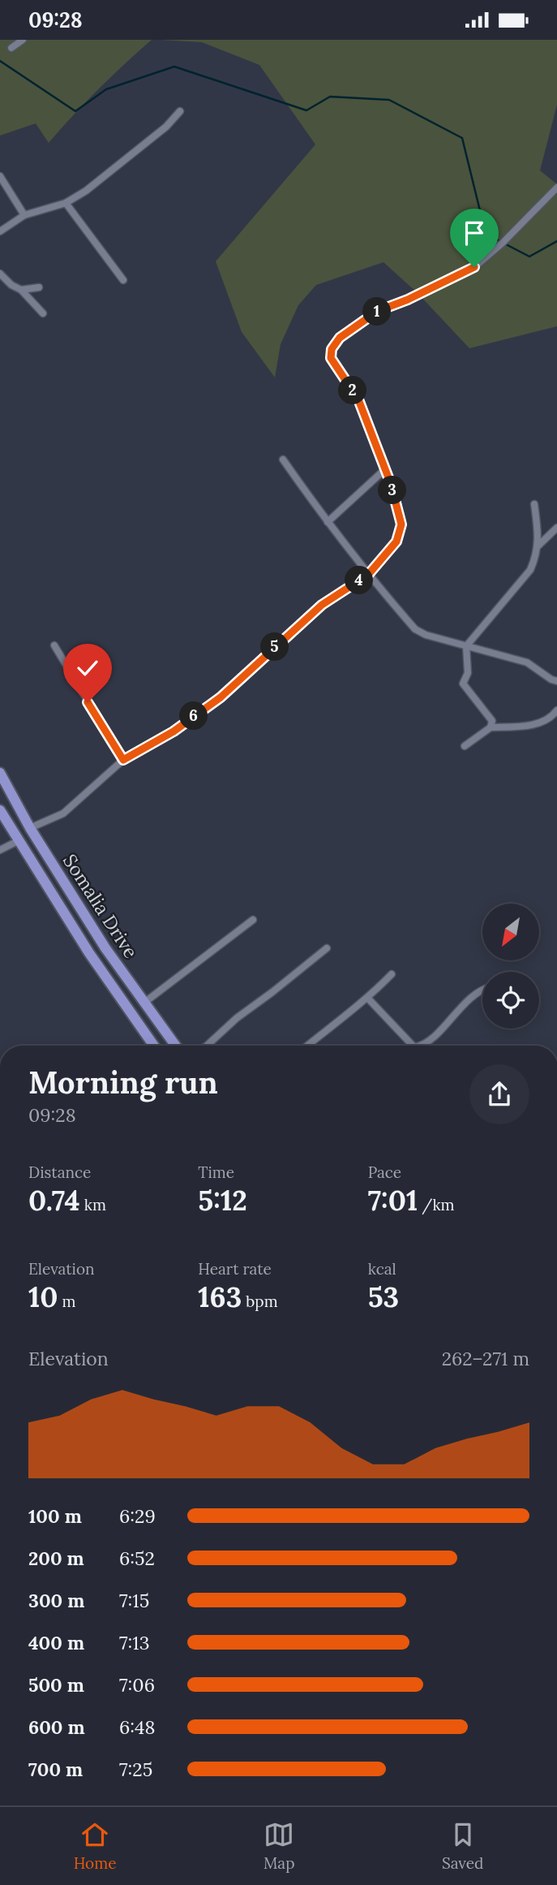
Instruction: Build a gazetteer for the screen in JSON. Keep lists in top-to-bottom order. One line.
{"streets":{"main road":["Somalia Drive"]},"north":"bottom left","page":{"status":"09:28","pins":["1","2","3","4","5","6"],"heading":["Morning run","09:28"],"stats":[["Distance","0.74 km"],["Time","5:12"],["Pace","7:01 /km"],["Elevation","10 m"],["Heart rate","163 bpm"],["kcal","53"]],"chart":["Elevation","262–271 m"],"list":[{"name":"100 m","note":"6:29"},{"name":"200 m","note":"6:52"},{"name":"300 m","note":"7:15"},{"name":"400 m","note":"7:13"},{"name":"500 m","note":"7:06"},{"name":"600 m","note":"6:48"},{"name":"700 m","note":"7:25"}],"tabs":["Home","Map","Saved"]}}
